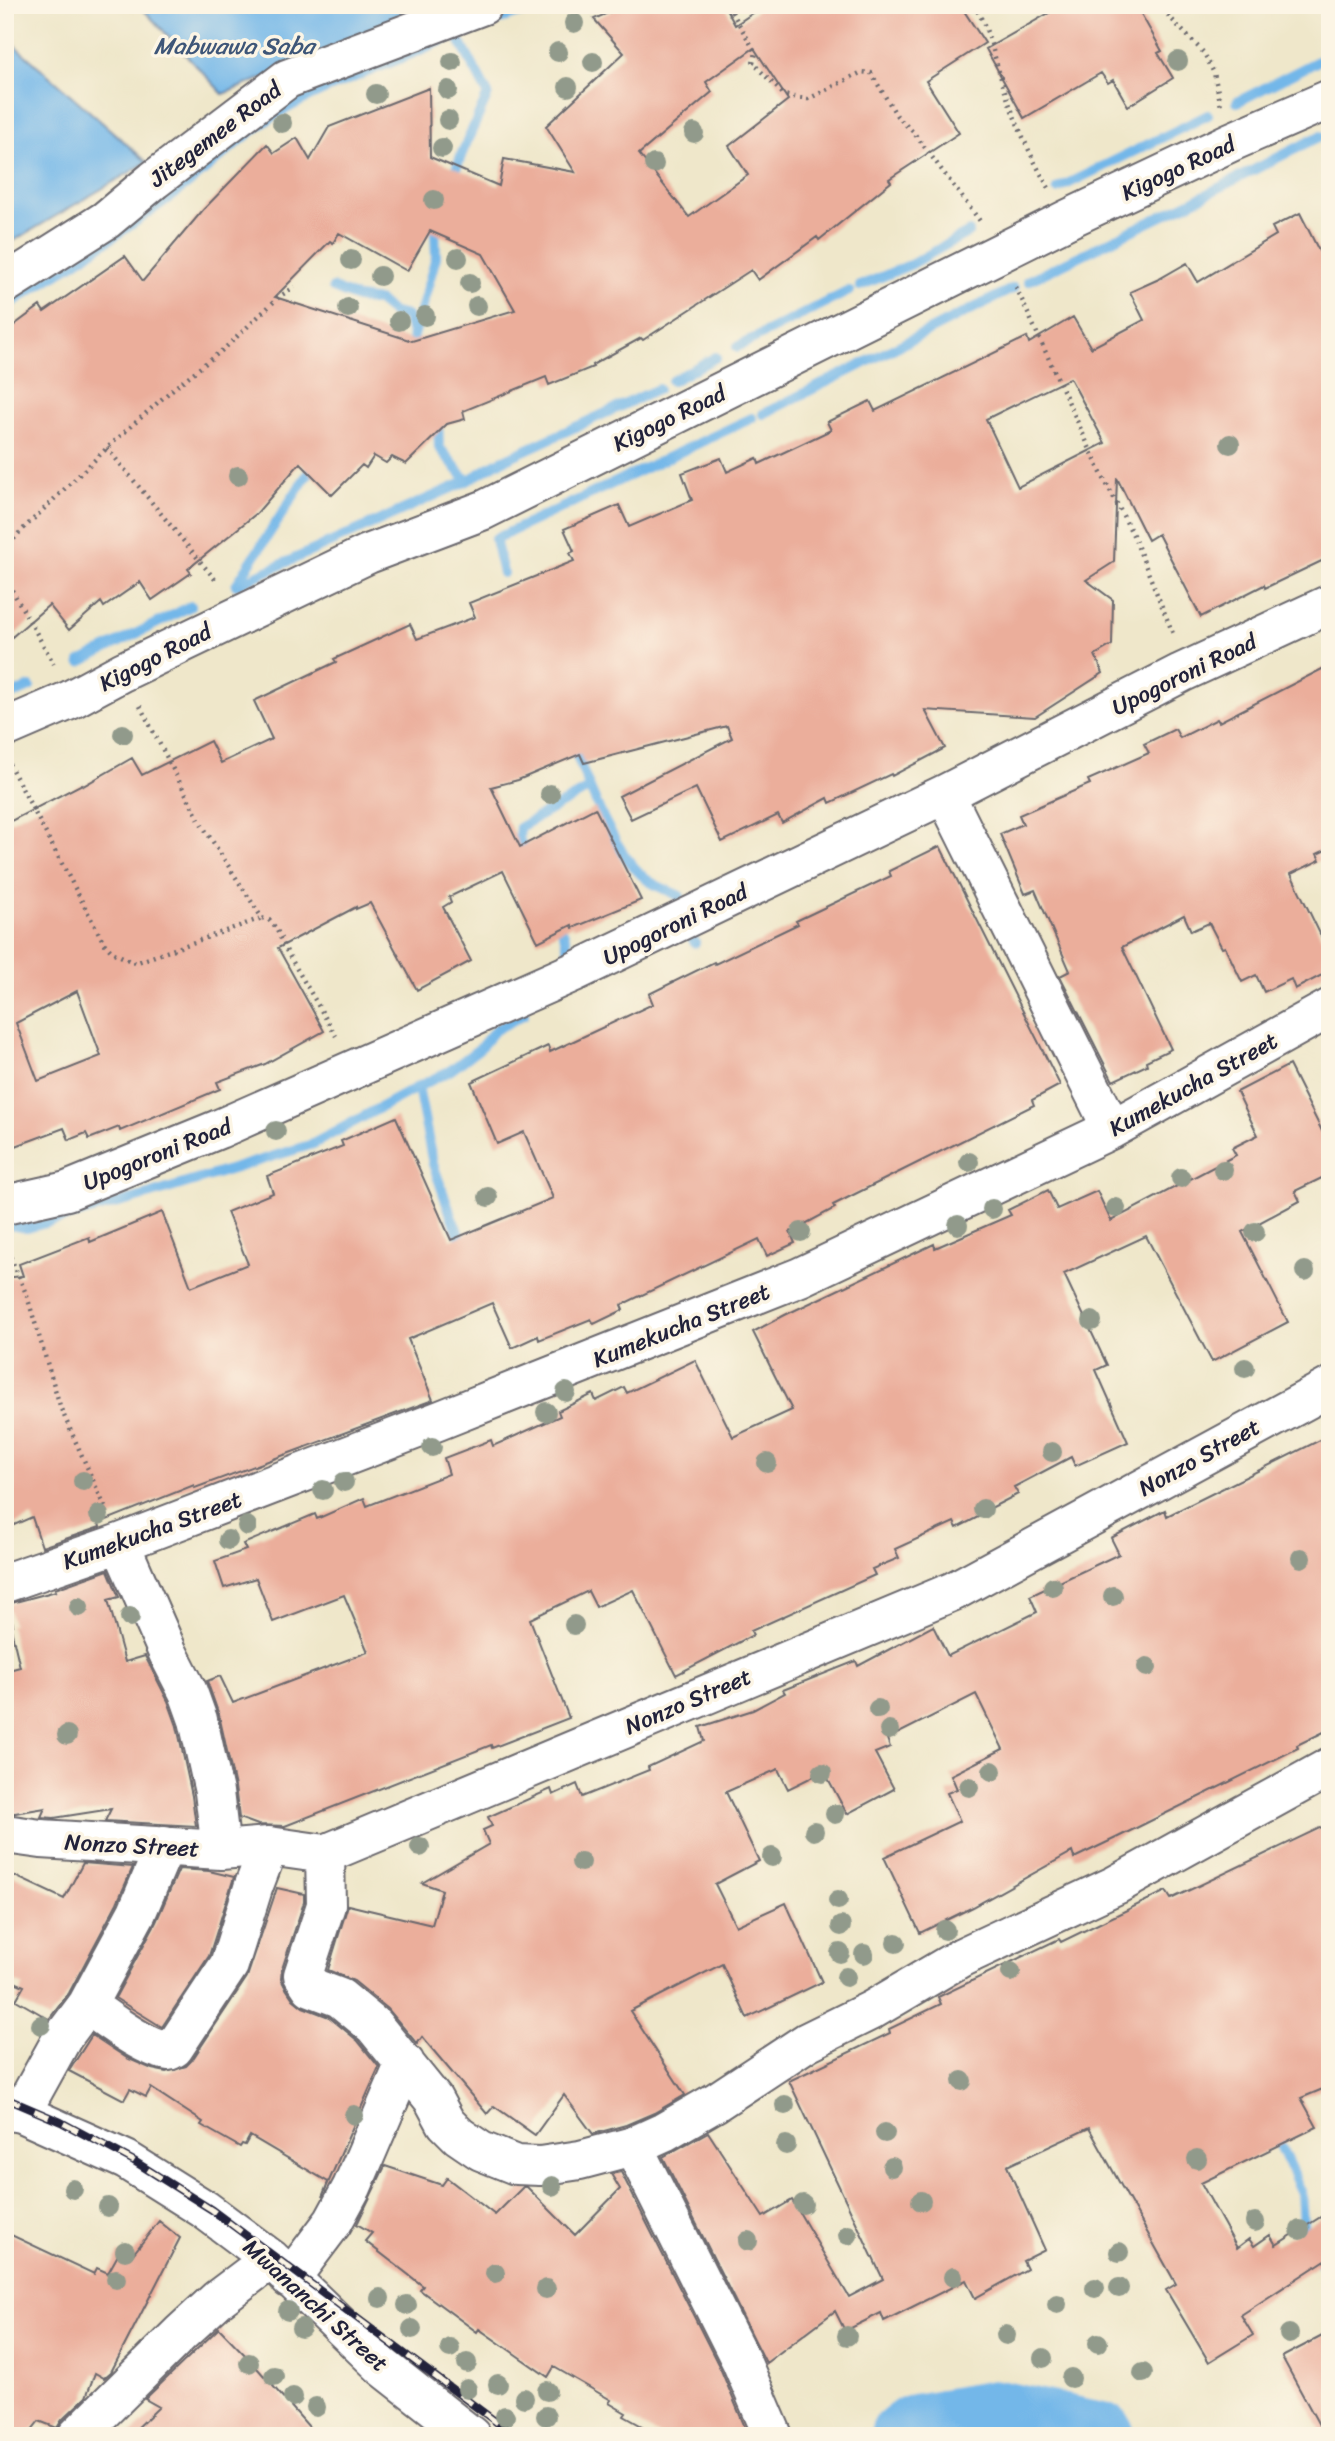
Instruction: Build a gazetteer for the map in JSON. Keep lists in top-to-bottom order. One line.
{"streets":{"street":["Jitegemee Road","Kigogo Road","Upogoroni Road","Kumekucha Street","Nonzo Street","Mwananchi Street"]},"water":["Mabwawa Saba"]}
